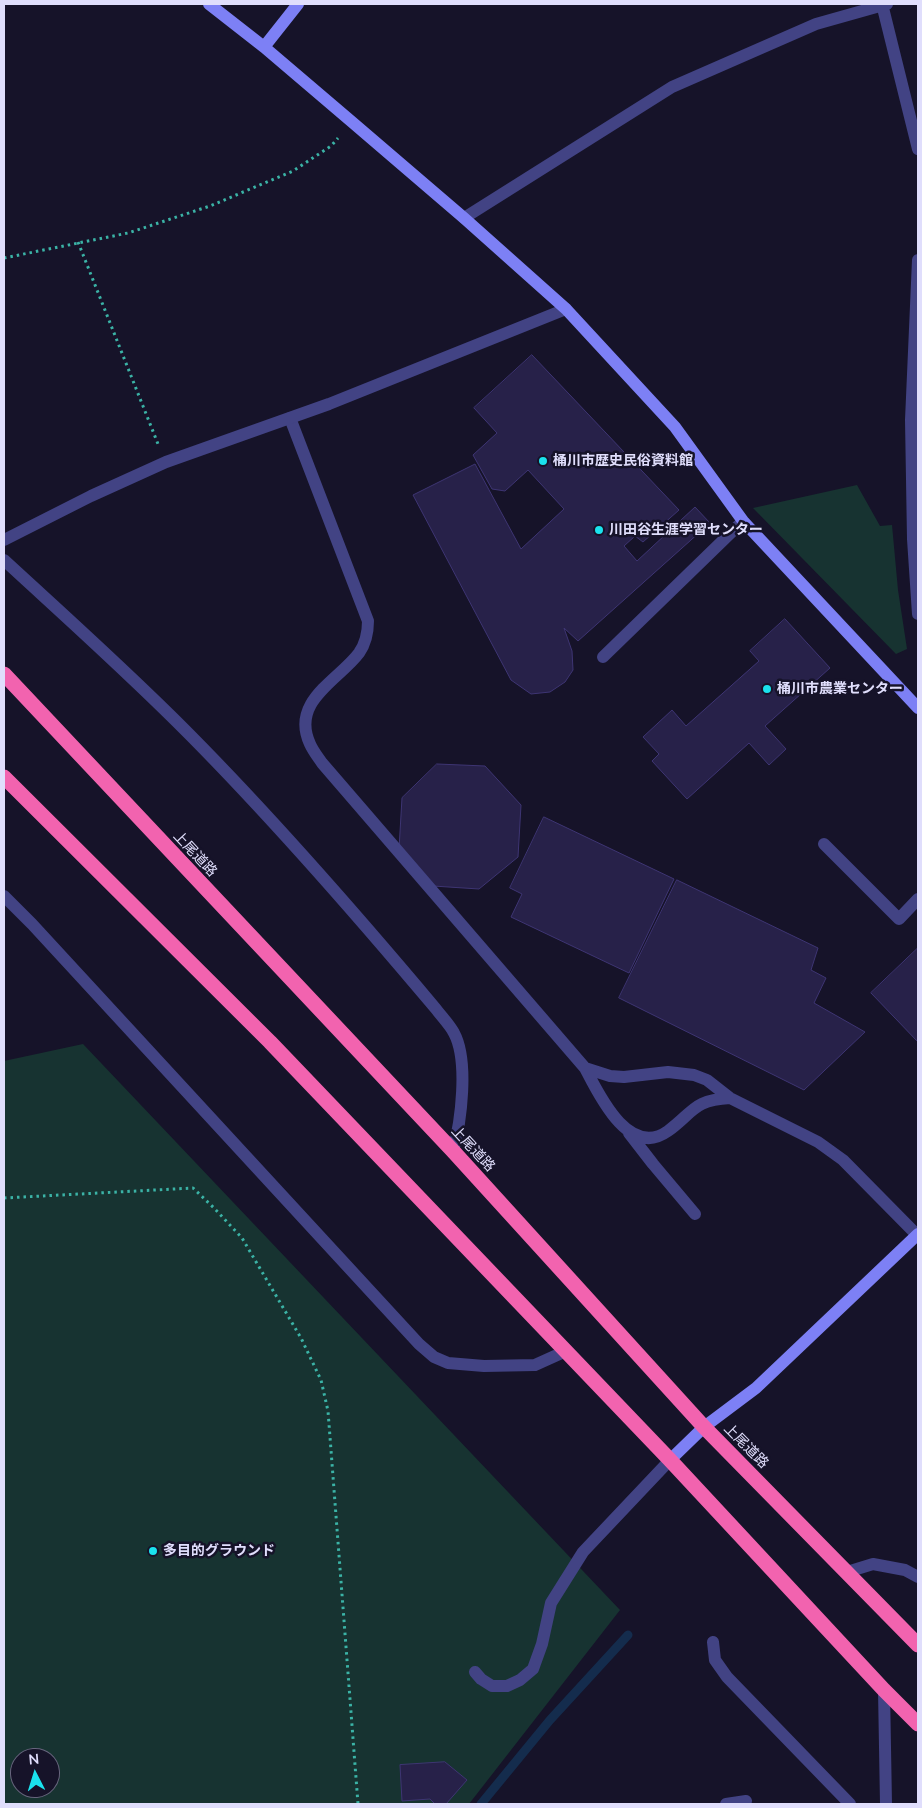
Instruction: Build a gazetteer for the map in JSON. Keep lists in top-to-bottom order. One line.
{"streets":{"highway":["上尾道路"]},"places":["桶川市歴史民俗資料館","川田谷生涯学習センター","桶川市農業センター","多目的グラウンド"],"north":"top"}
